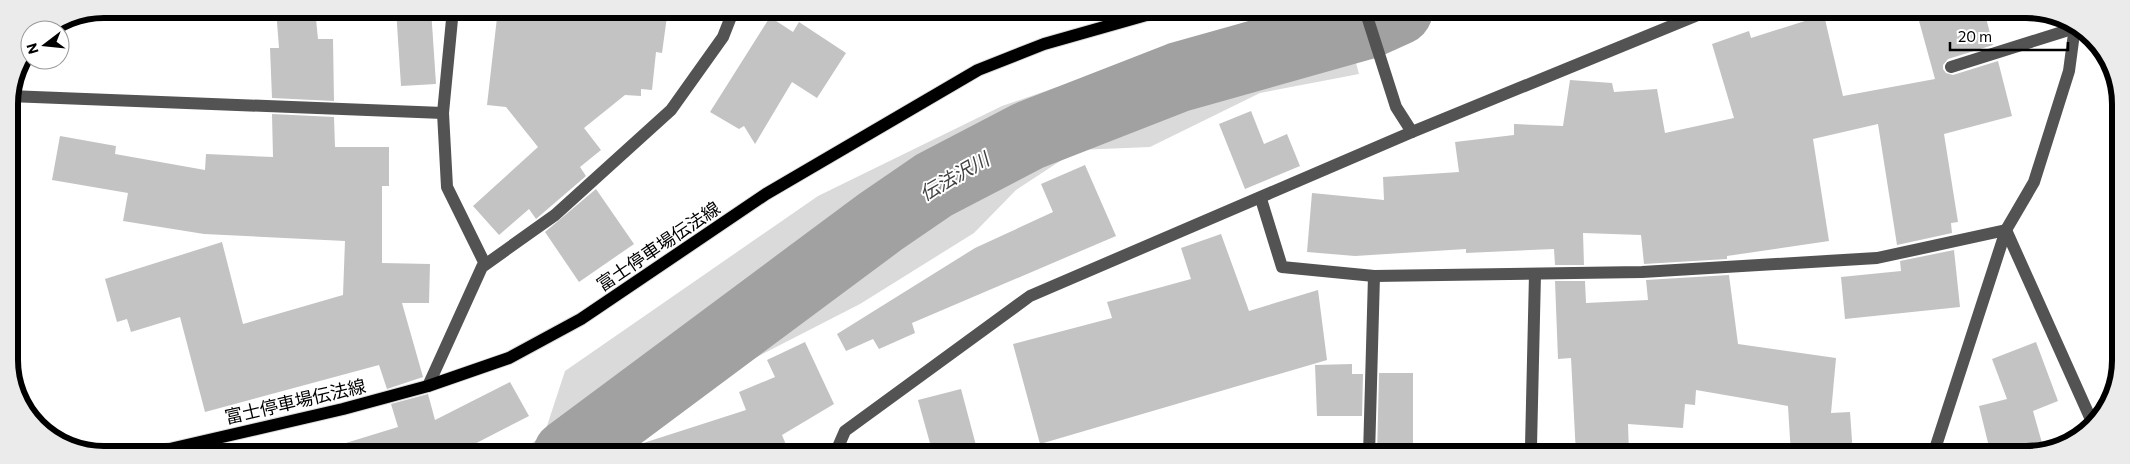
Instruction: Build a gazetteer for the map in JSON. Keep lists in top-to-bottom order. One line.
{"streets":{"main road":["富士停車場伝法線"]},"water":["伝法沢川"],"scale_bar":"20 m","north":"left"}
